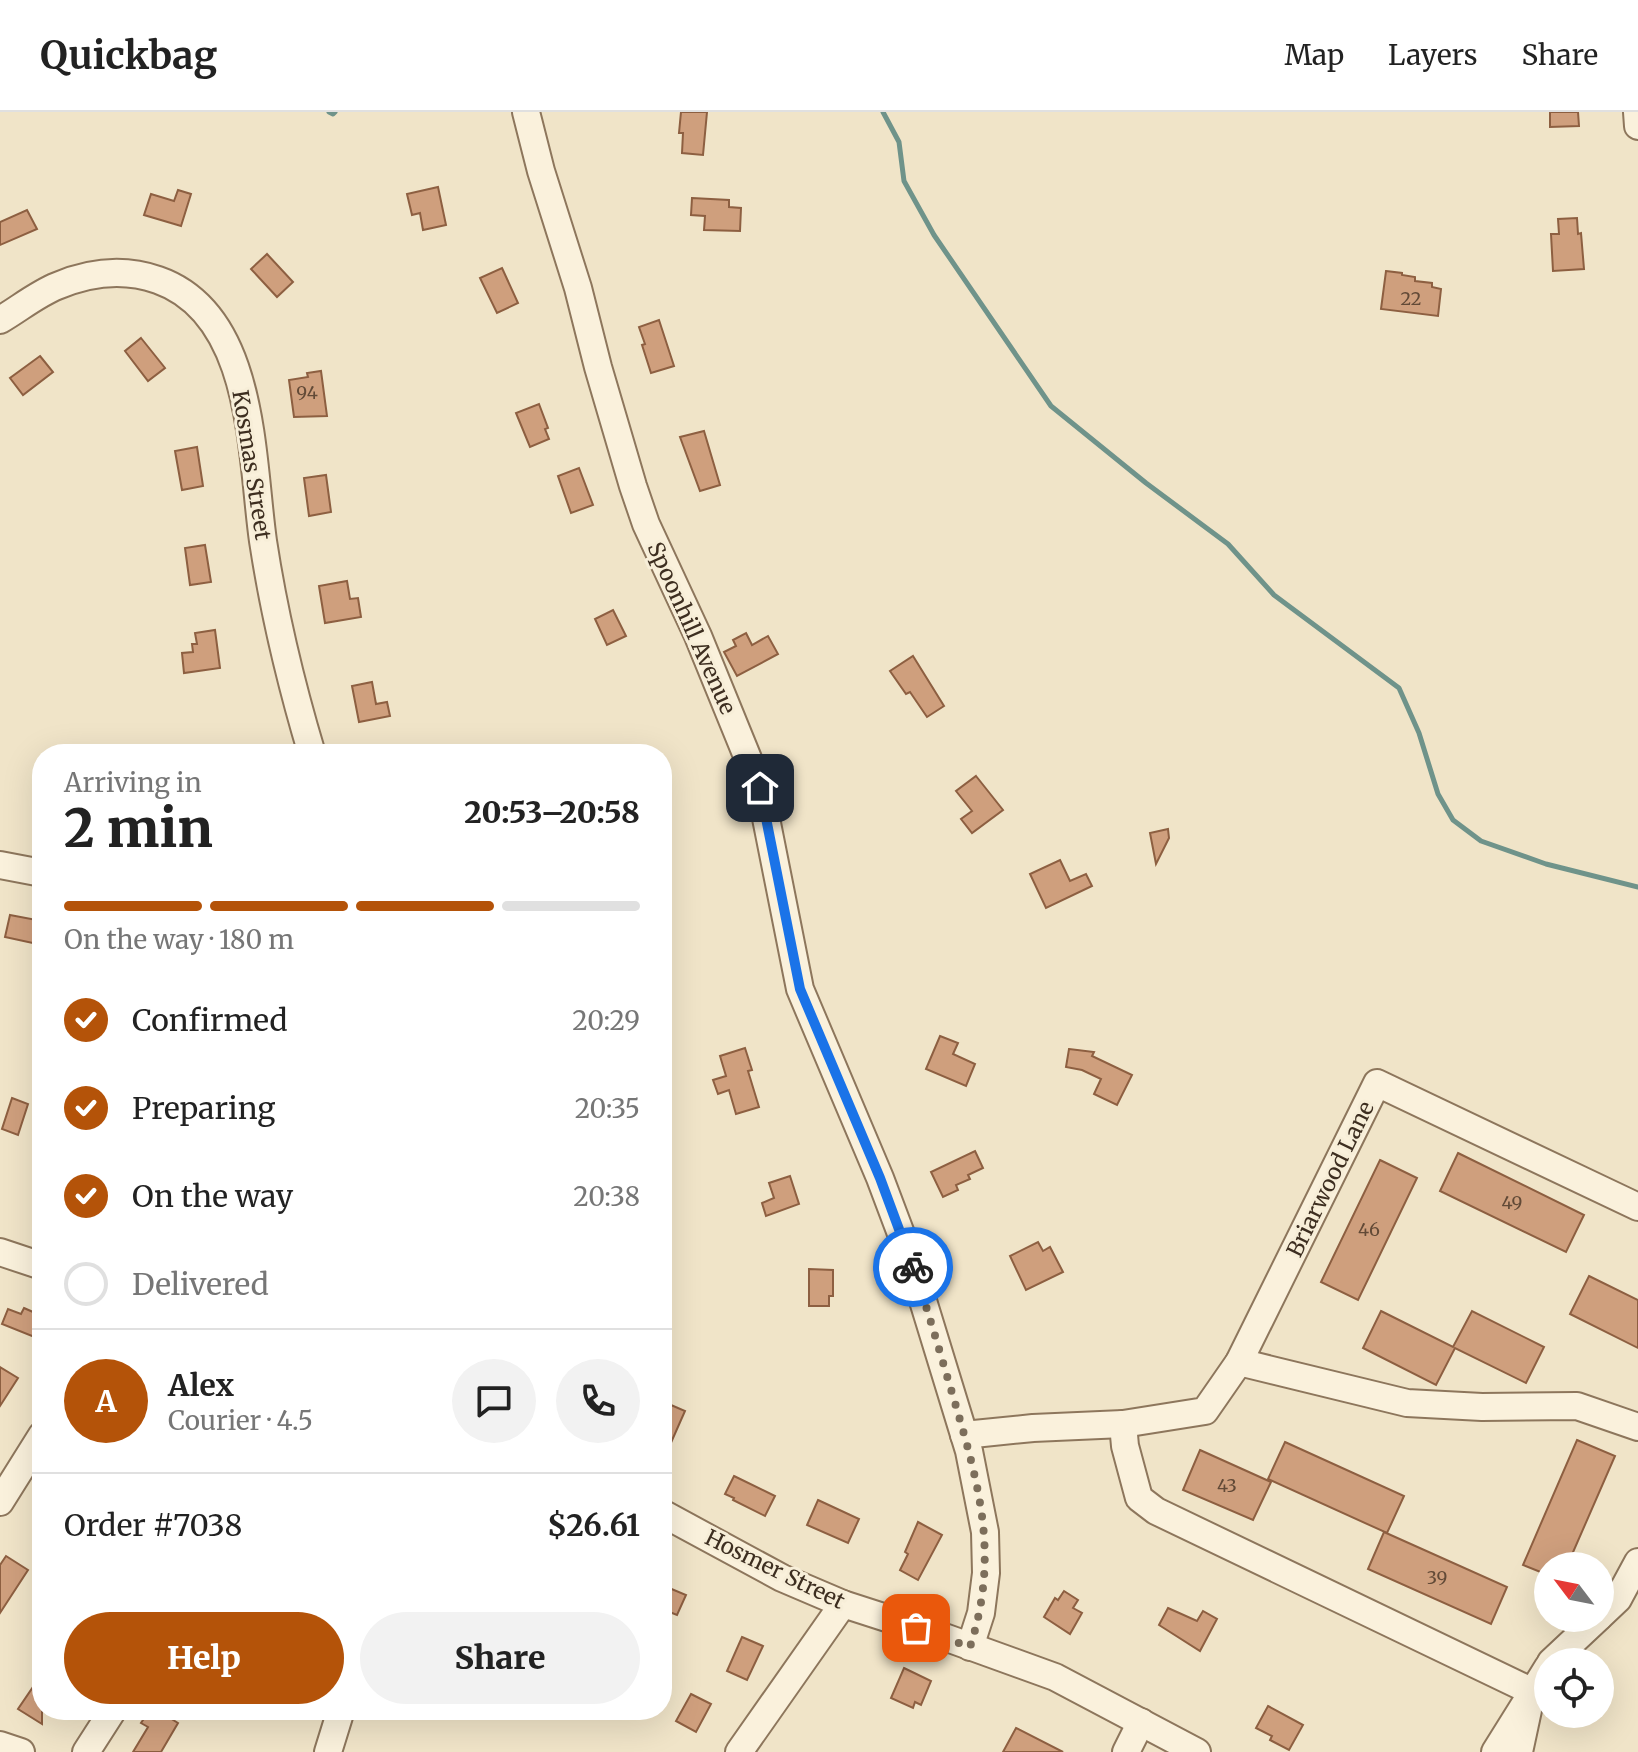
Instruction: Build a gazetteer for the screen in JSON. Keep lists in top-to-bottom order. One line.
{"streets":{"street":["Kosmas Street","Spoonhill Avenue","Briarwood Lane","Hosmer Street"]},"crossings":[["Spoonhill Avenue","Briarwood Lane"],["Spoonhill Avenue","Hosmer Street"]],"house_numbers":["22","94","49","46","43","39"],"north":"top left","page":{"header":"Quickbag","nav":["Map","Layers","Share"],"heading":["2 min","Arriving in","20:53–20:58"],"panel":["Alex","Courier · 4.5","Order #7038","$26.61"],"bar":"On the way · 180 m","list":[["Confirmed","20:29"],["Preparing","20:35"],["On the way","20:38"],"Delivered"],"round":"A","buttons":["Help","Share"]}}
